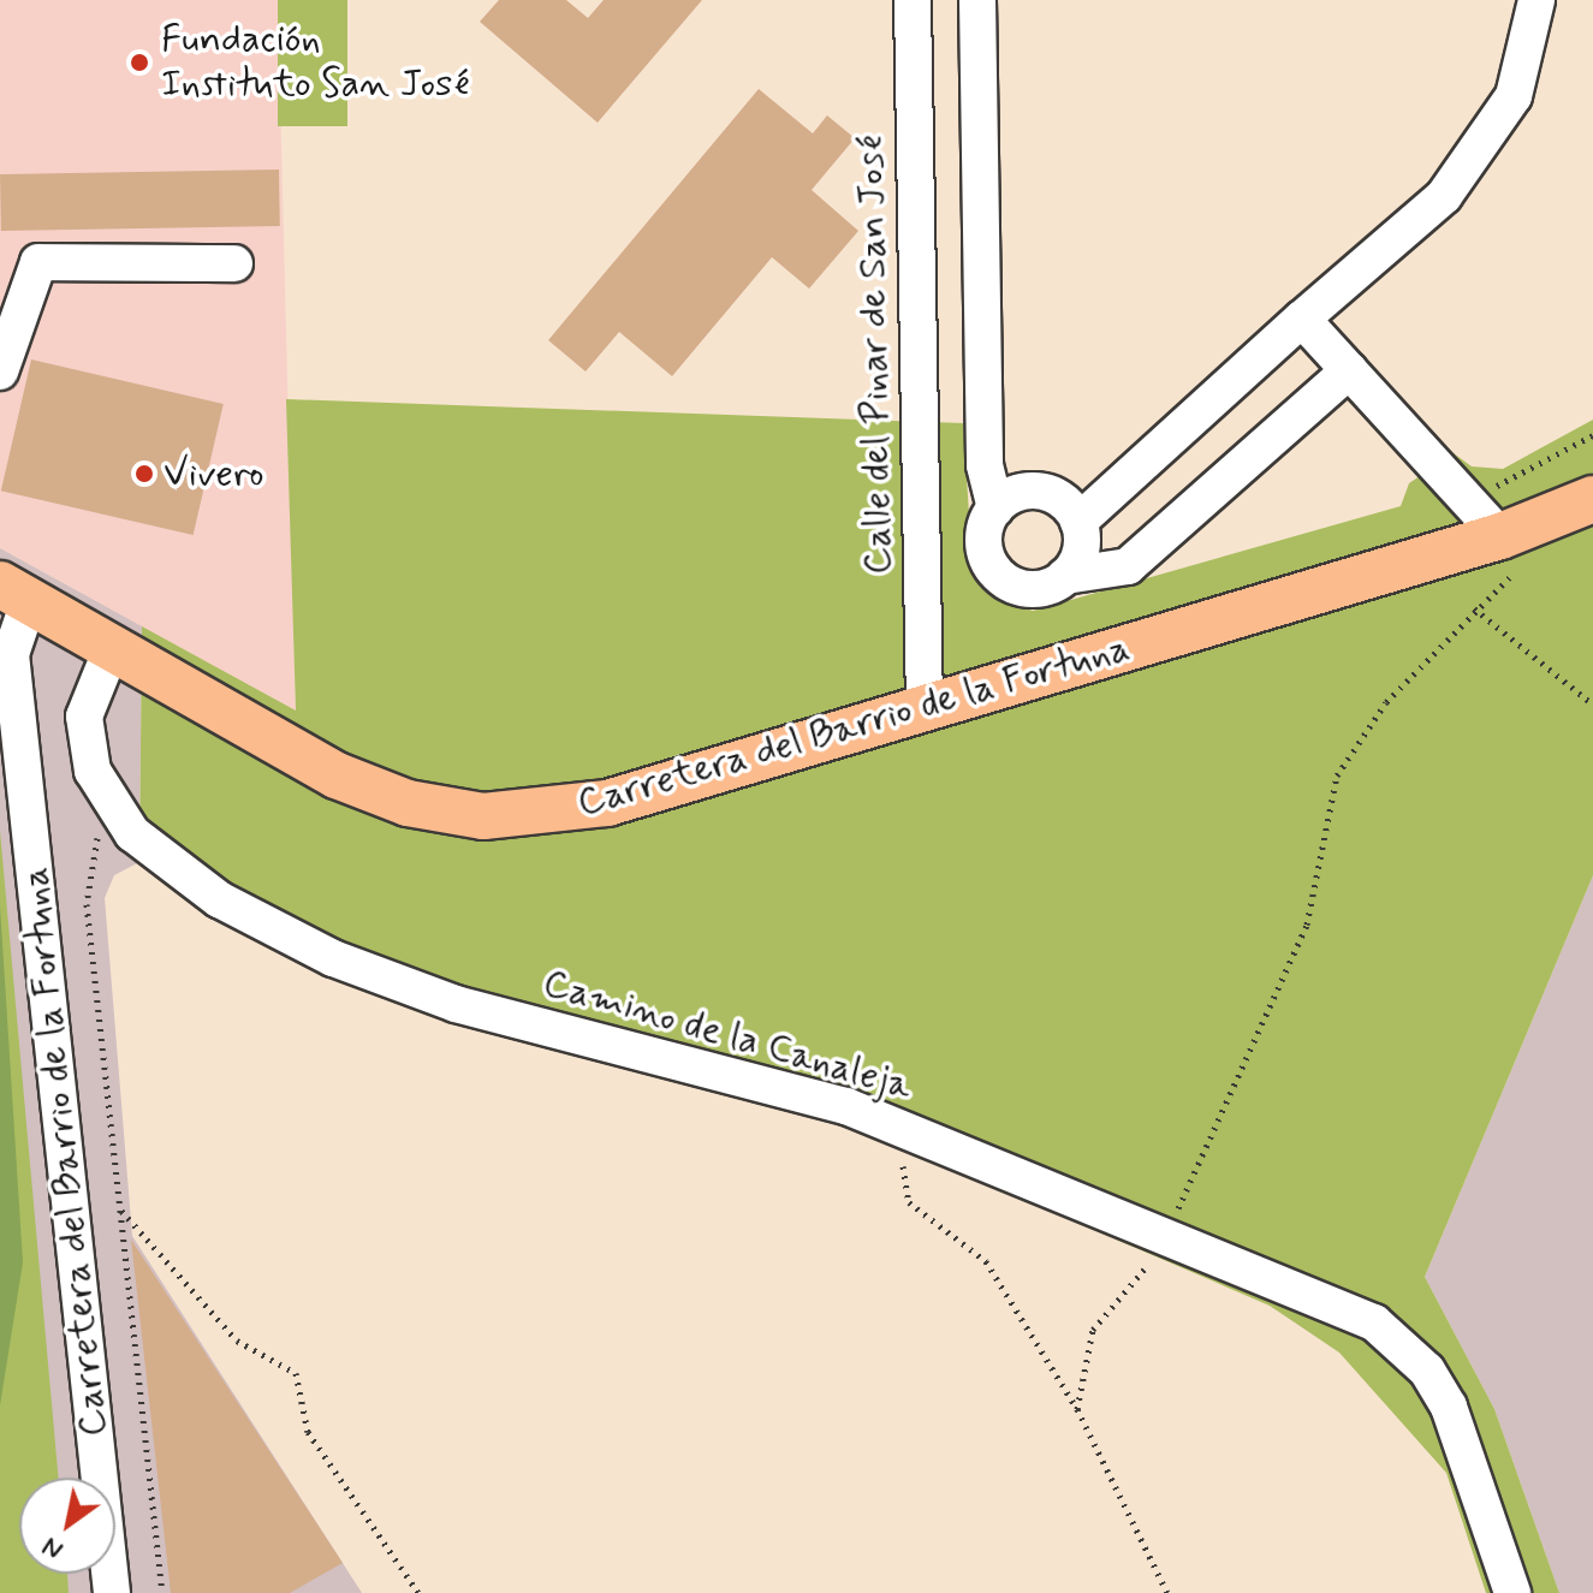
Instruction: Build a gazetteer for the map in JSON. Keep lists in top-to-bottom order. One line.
{"streets":{"main road":["Carretera del Barrio de la Fortuna"],"street":["Calle del Pinar de San José","Camino de la Canaleja"]},"crossings":[["Calle del Pinar de San José","Carretera del Barrio de la Fortuna"],["Carretera del Barrio de la Fortuna","Camino de la Canaleja"]],"places":["Fundación Instituto San José","Vivero"],"north":"bottom left"}
